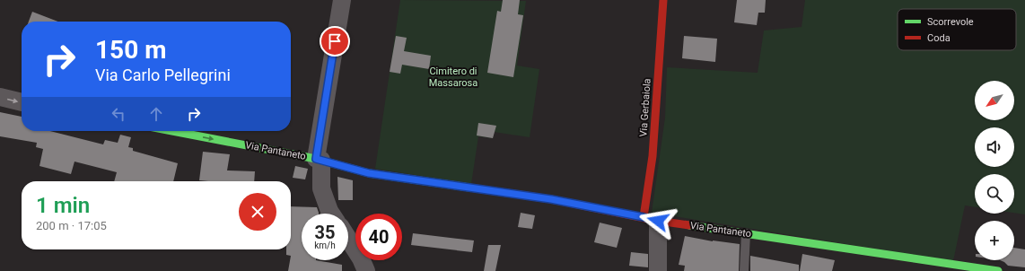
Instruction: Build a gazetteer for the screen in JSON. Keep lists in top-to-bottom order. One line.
{"streets":{"street":["Via Gerbaiola","Via Pantaneto"]},"crossings":[["Via Gerbaiola","Via Pantaneto"]],"parks":["Cimitero di Massarosa"],"legend":["Scorrevole","Coda"],"north":"bottom left","page":{"turn":["150 m","Via Carlo Pellegrini"],"map_buttons":"+","heading":["1 min","200 m · 17:05"],"speed":"35 km/h","limit":"40"}}
